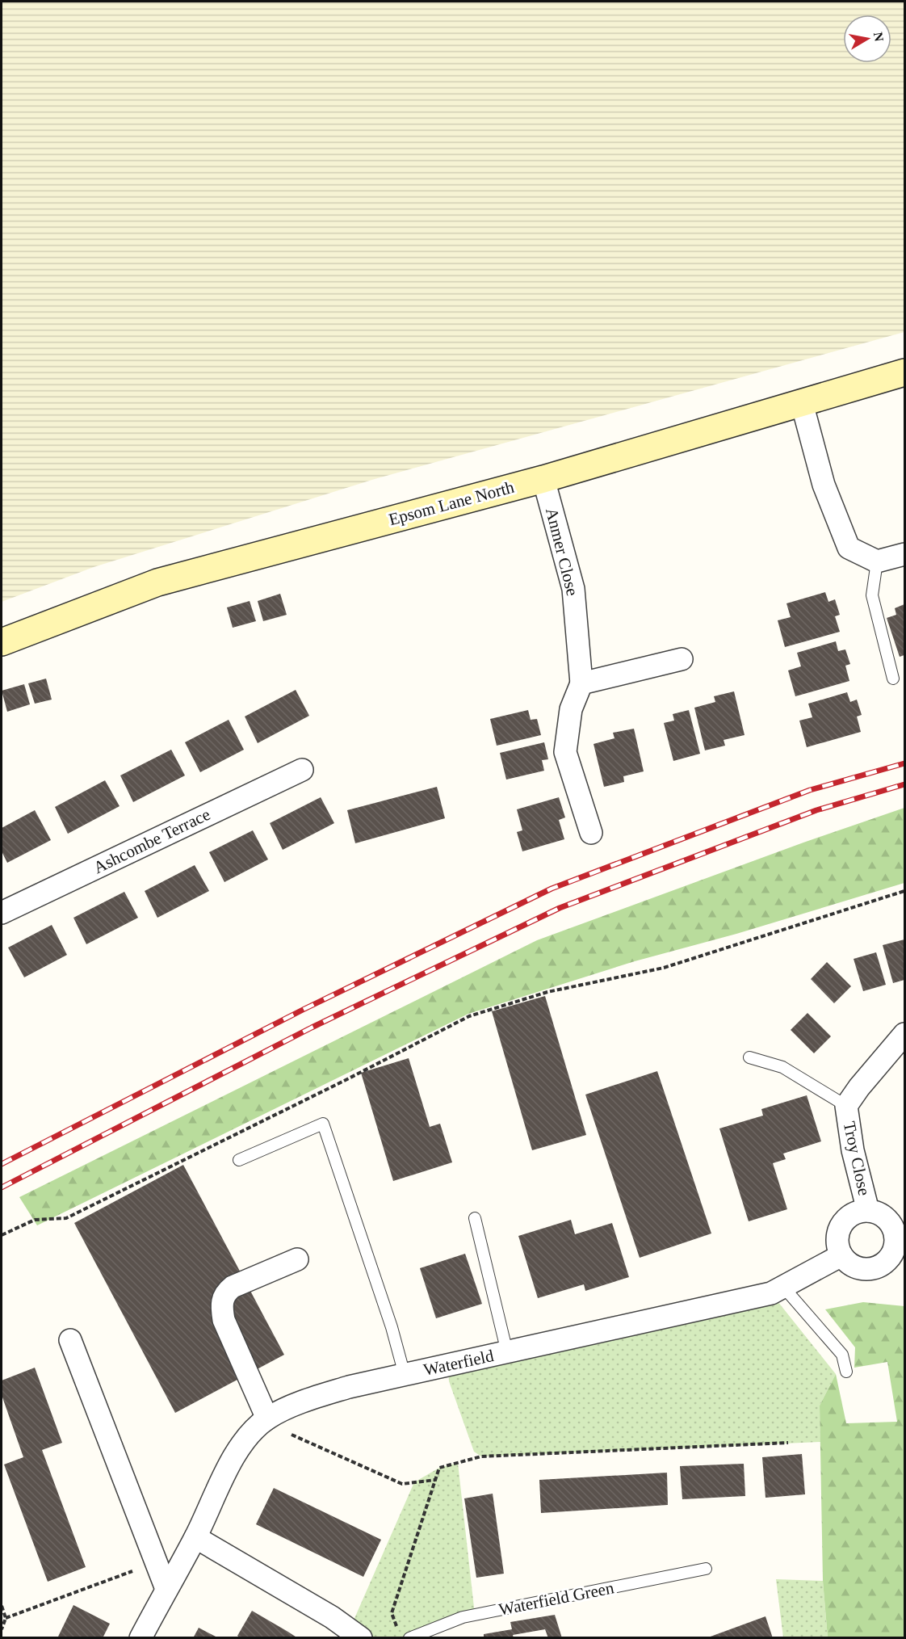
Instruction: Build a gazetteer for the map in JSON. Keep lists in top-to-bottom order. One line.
{"streets":{"main road":["Epsom Lane North"],"street":["Anmer Close","Ashcombe Terrace","Troy Close","Waterfield"],"lane":["Waterfield Green"]},"crossings":[["Epsom Lane North","Anmer Close"],["Troy Close","Waterfield"]],"north":"right"}
